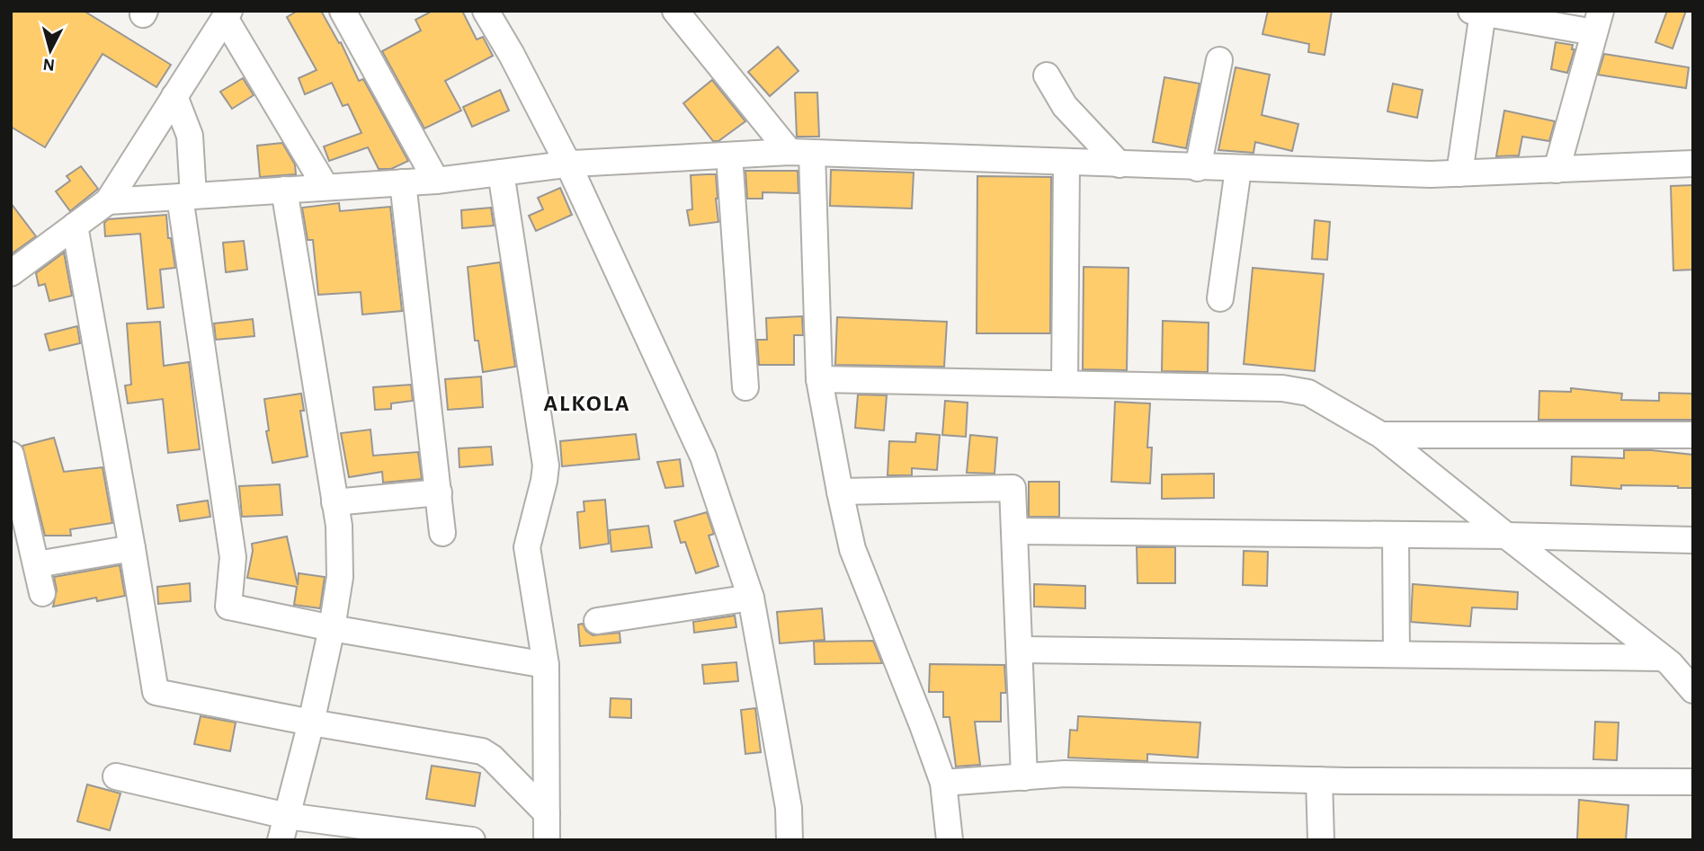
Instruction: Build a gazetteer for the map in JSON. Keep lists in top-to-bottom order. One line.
{"districts":["ALKOLA"],"north":"bottom"}
